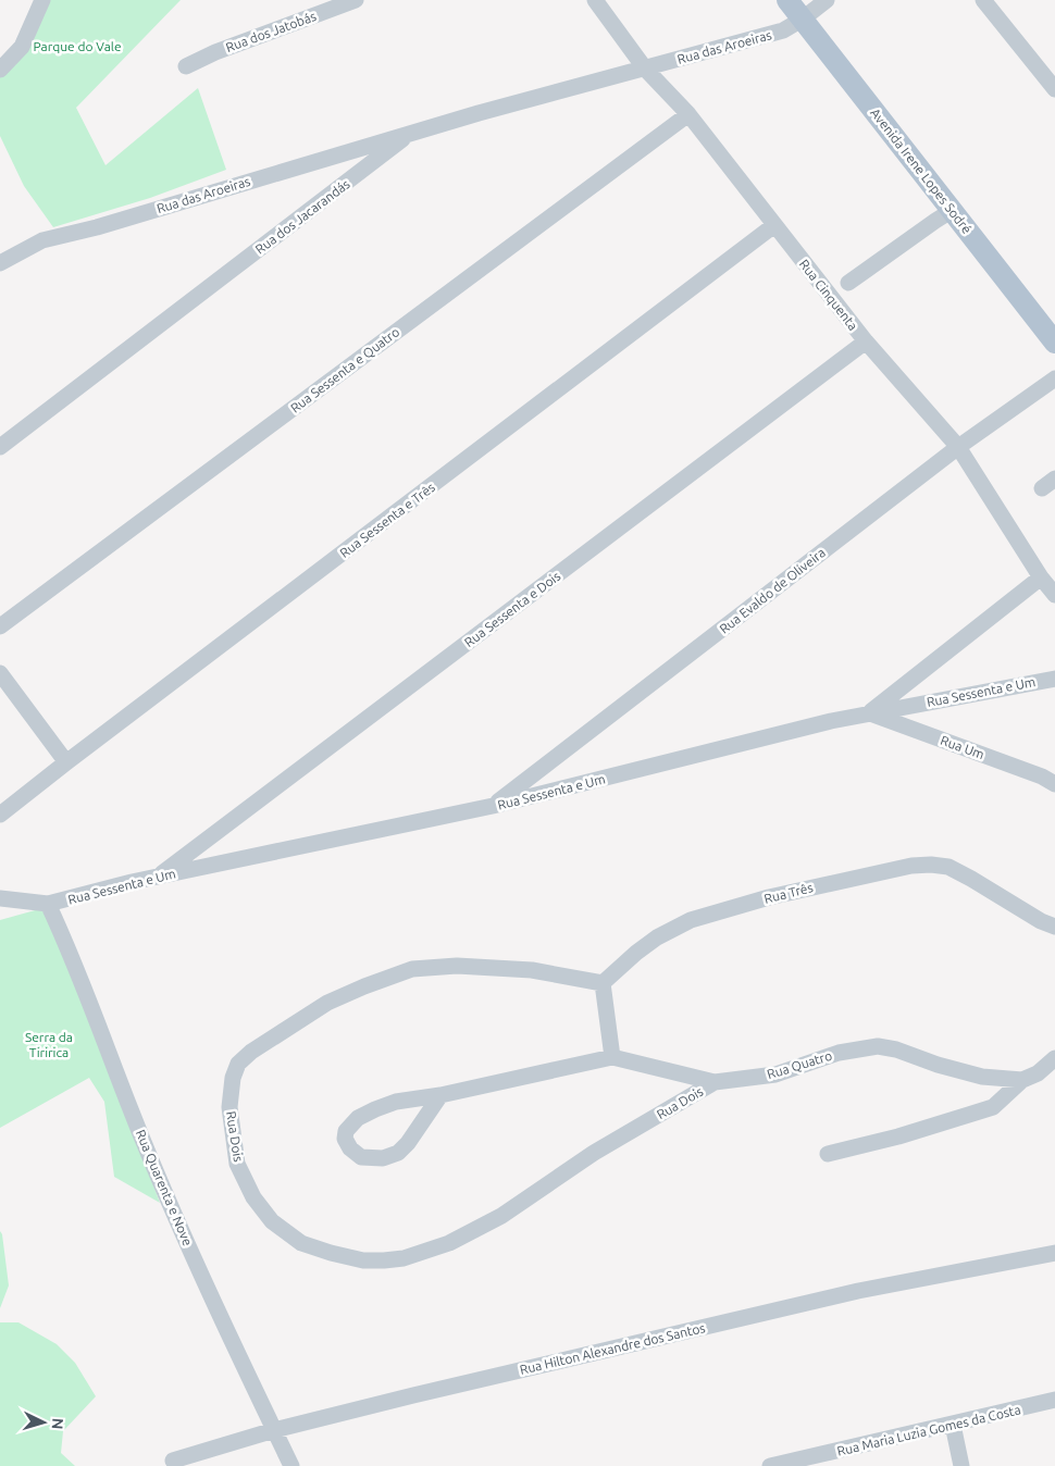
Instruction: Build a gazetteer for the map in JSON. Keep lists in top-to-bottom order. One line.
{"streets":{"main road":["Avenida Irene Lopes Sodré"],"street":["Rua dos Jatobás","Rua das Aroeiras","Rua dos Jacarandás","Rua Cinquenta","Rua Sessenta e Quatro","Rua Sessenta e Três","Rua Evaldo de Oliveira","Rua Sessenta e Dois","Rua Sessenta e Um","Rua Um","Rua Três","Rua Quatro","Rua Dois","Rua Quarenta e Nove","Rua Hilton Alexandre dos Santos","Rua Maria Luzia Gomes da Costa"]},"crossings":[["Rua das Aroeiras","Avenida Irene Lopes Sodré"],["Rua das Aroeiras","Rua dos Jacarandás"],["Rua das Aroeiras","Rua Cinquenta"],["Rua dos Jacarandás","Rua Cinquenta"],["Rua Cinquenta","Rua Sessenta e Quatro"],["Rua Cinquenta","Rua Sessenta e Três"],["Rua Cinquenta","Rua Evaldo de Oliveira"],["Rua Cinquenta","Rua Sessenta e Dois"],["Rua Evaldo de Oliveira","Rua Sessenta e Um"],["Rua Sessenta e Dois","Rua Sessenta e Um"],["Rua Sessenta e Um","Rua Um"],["Rua Sessenta e Um","Rua Quarenta e Nove"],["Rua Três","Rua Dois"],["Rua Quatro","Rua Dois"],["Rua Quarenta e Nove","Rua Hilton Alexandre dos Santos"]],"parks":["Parque do Vale","Serra da Tiririca"],"north":"right"}
